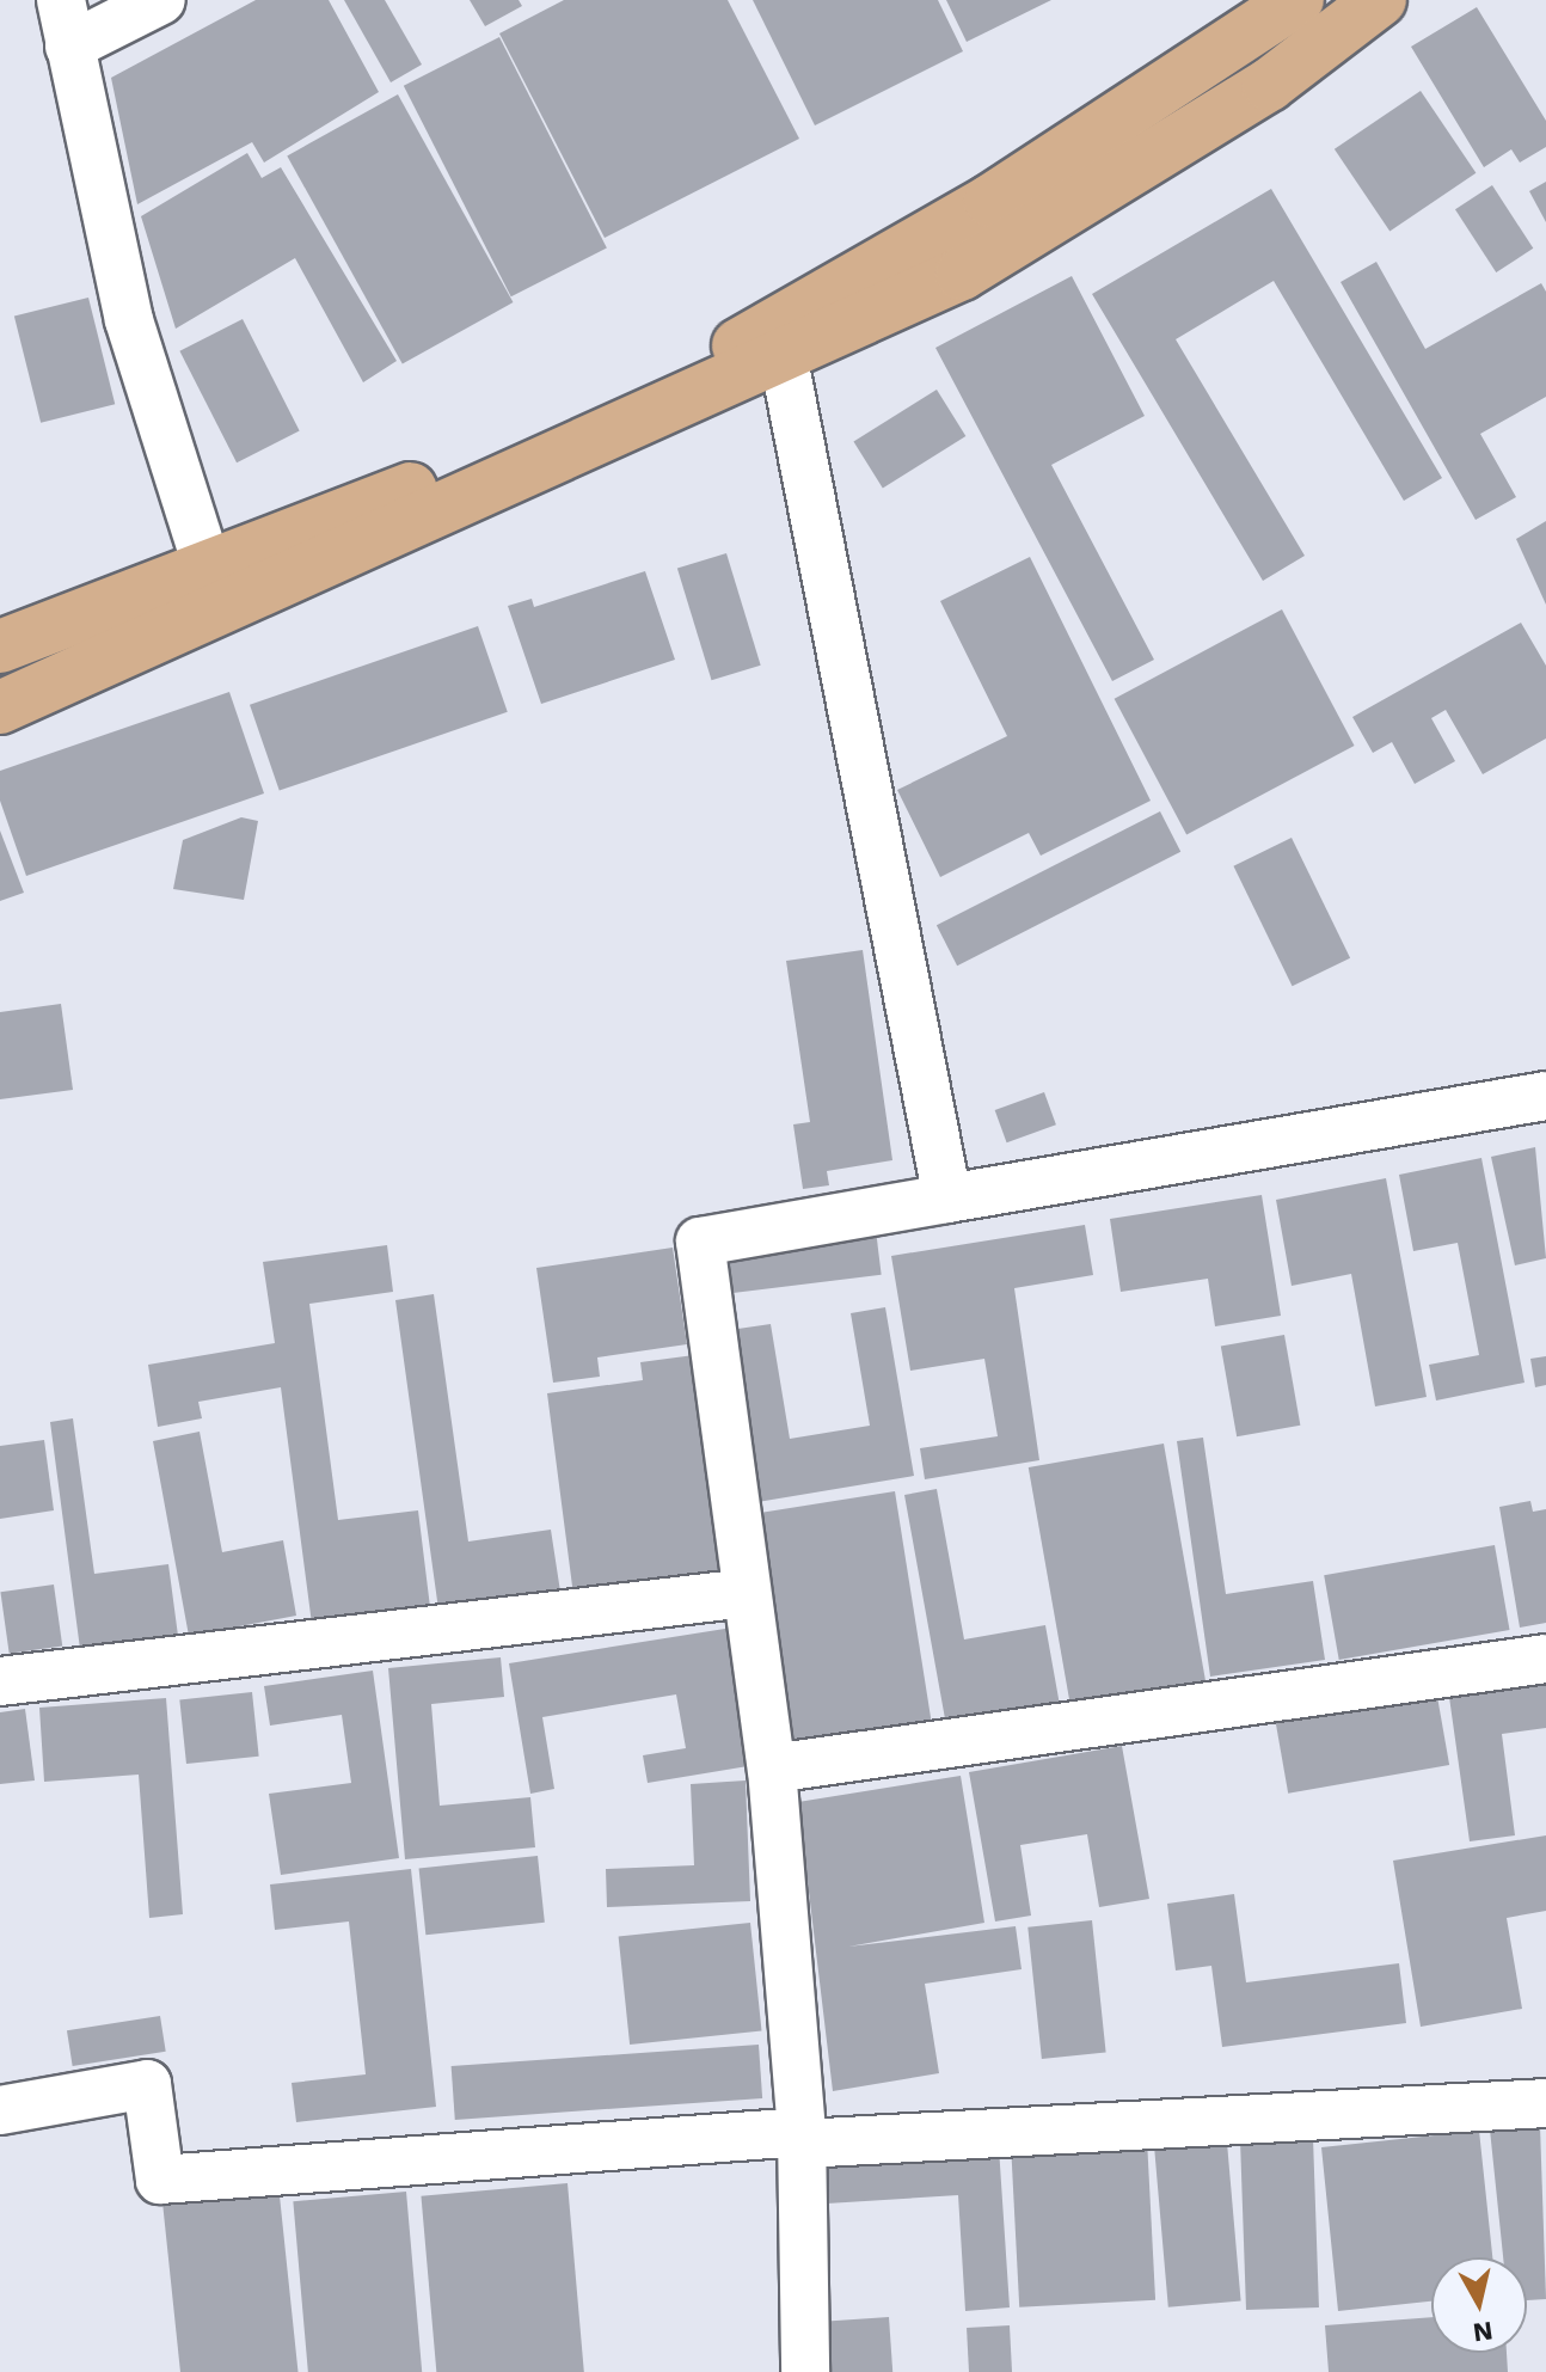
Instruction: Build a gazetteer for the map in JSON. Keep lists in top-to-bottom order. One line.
{"north":"bottom"}
